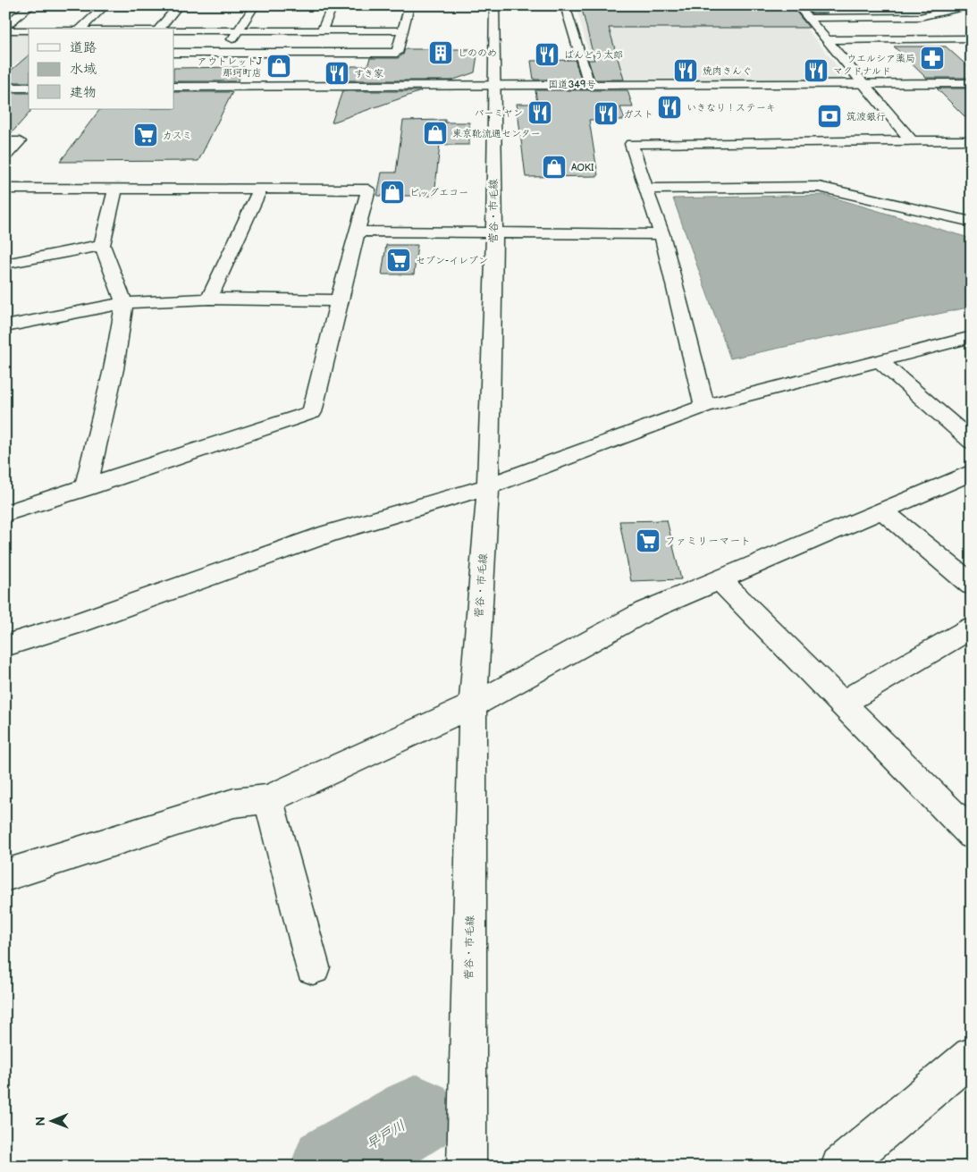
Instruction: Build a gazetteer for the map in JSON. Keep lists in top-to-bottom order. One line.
{"streets":{"main road":["国道349号","菅谷・市毛線"]},"crossings":[["国道349号","菅谷・市毛線"]],"water":["早戸川"],"places":{"building":["しののめ"],"restaurant":["ばんどう太郎","焼肉きんぐ","マクドナルド","すき家","いきなり！ステーキ","バーミヤン","ガスト"],"pharmacy":["ウエルシア薬局"],"shop":["アウトレットJ 那珂町店","東京靴流通センター","AOKI","ビッグエコー"],"bank":["筑波銀行"],"supermarket":["カスミ","セブン-イレブン","ファミリーマート"]},"legend":["道路","水域","建物"],"north":"left"}
